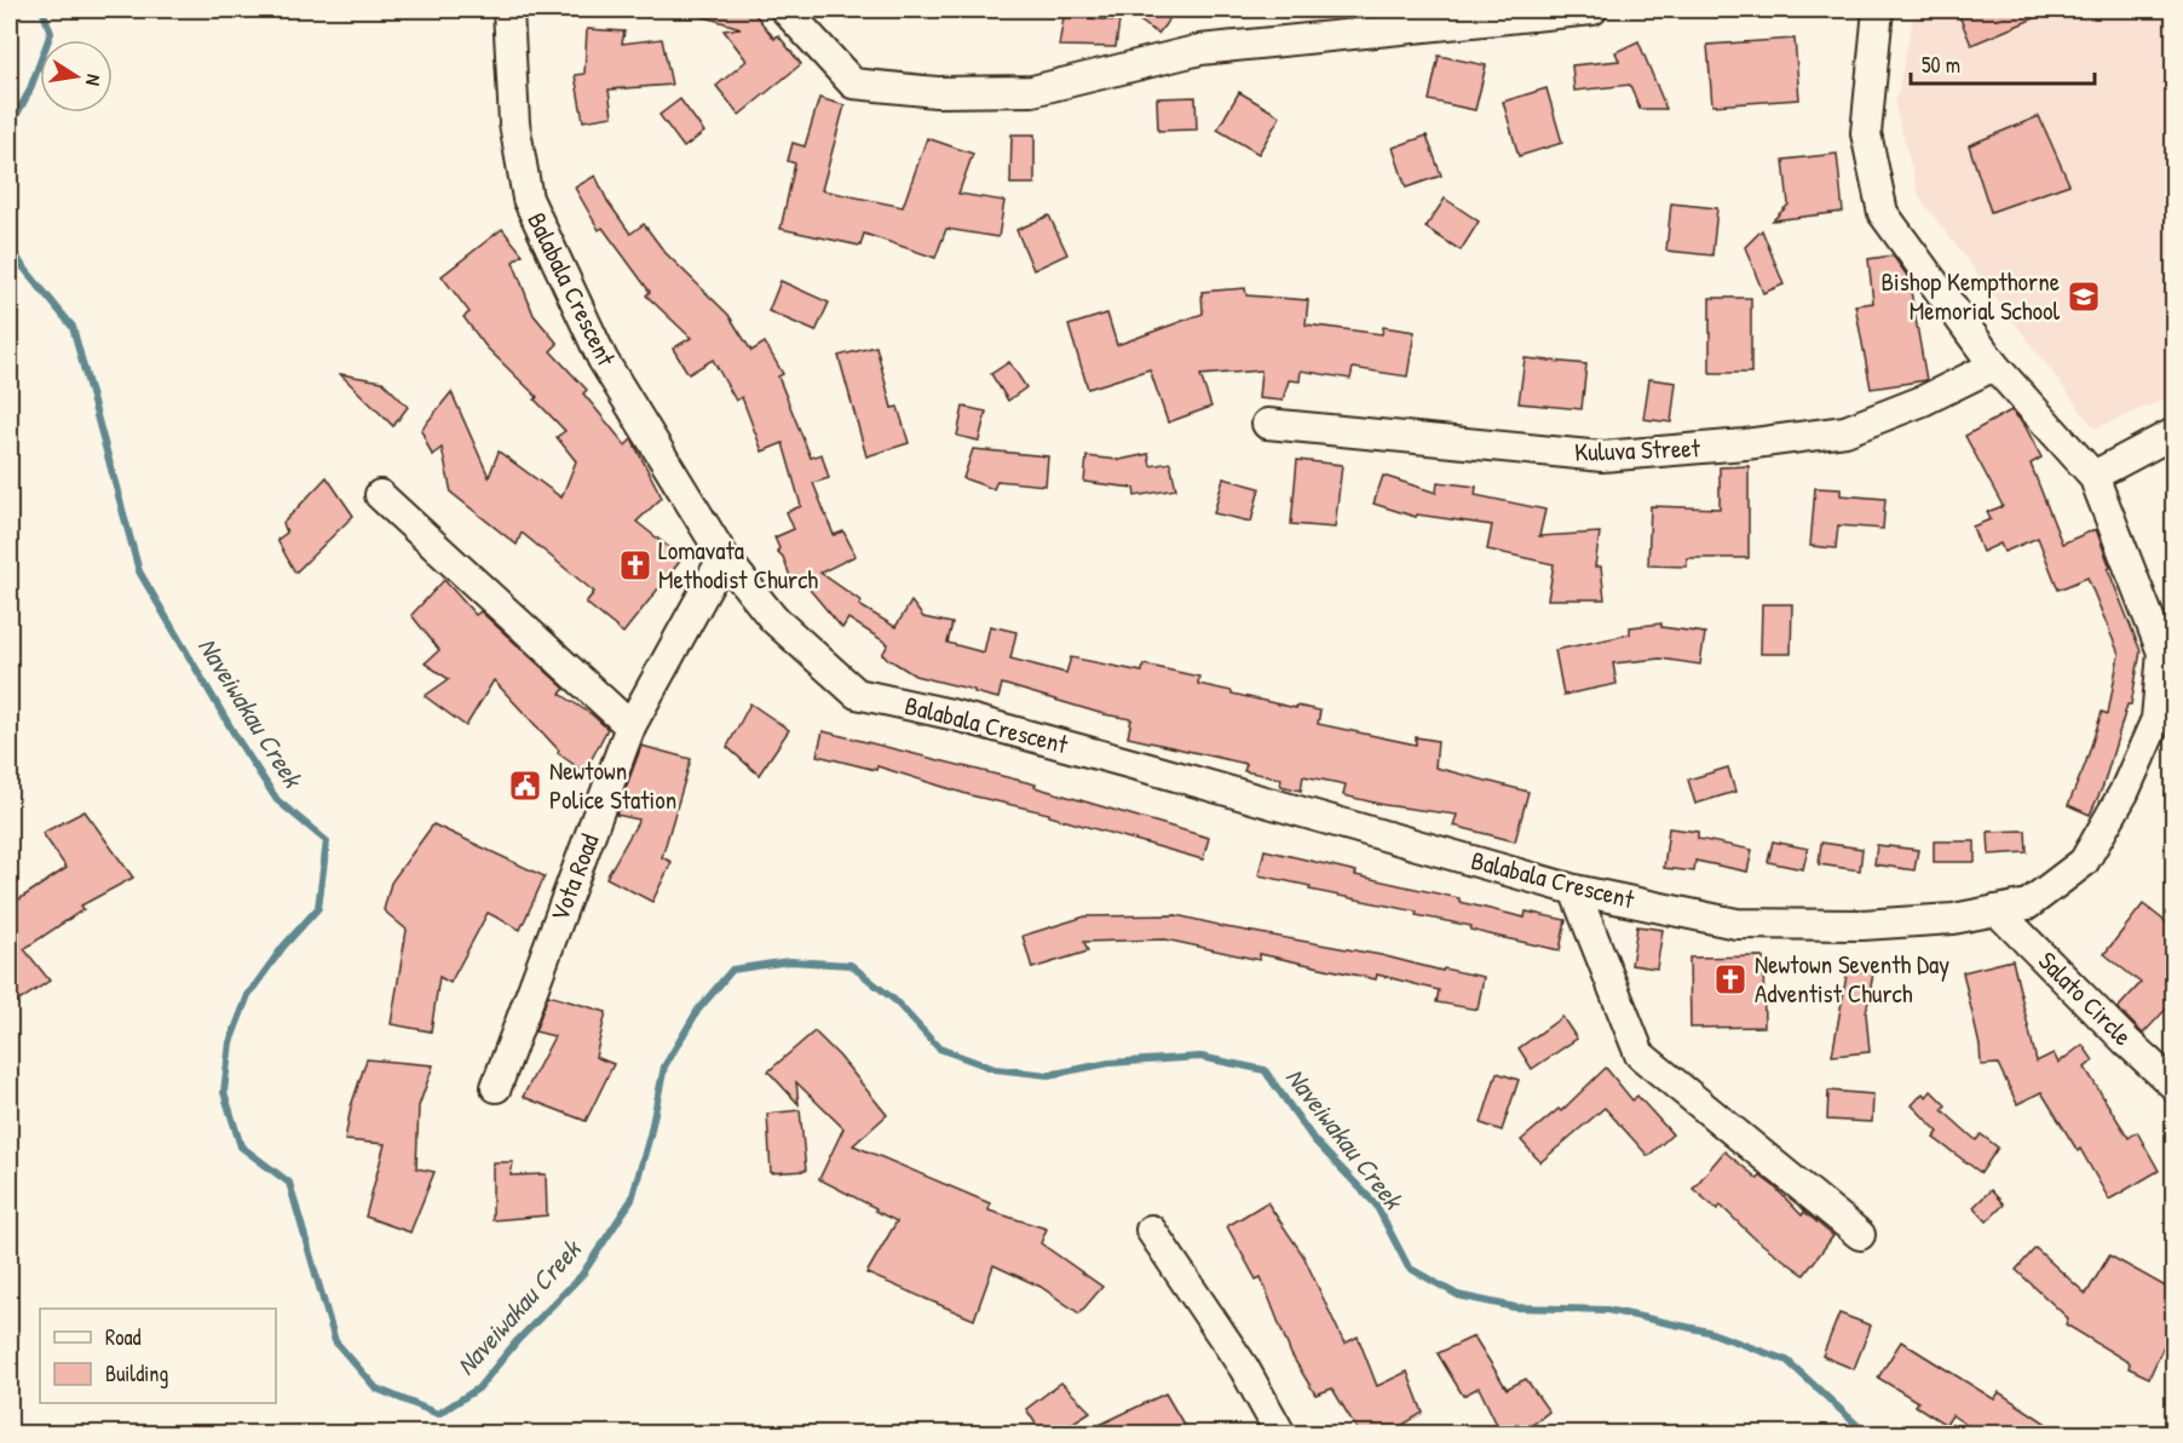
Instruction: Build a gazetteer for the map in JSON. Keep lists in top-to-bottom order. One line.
{"streets":{"street":["Balabala Crescent","Kuluva Street","Vota Road","Salato Circle"]},"crossings":[["Balabala Crescent","Kuluva Street"],["Balabala Crescent","Vota Road"],["Balabala Crescent","Salato Circle"]],"water":["Naveiwakau Creek"],"places":{"school or university":["Bishop Kempthorne Memorial School"],"church":["Lomavata Methodist Church","Newtown Seventh Day Adventist Church"],"public building":["Newtown Police Station"]},"legend":["Road","Building"],"scale_bar":"50 m","north":"right"}
